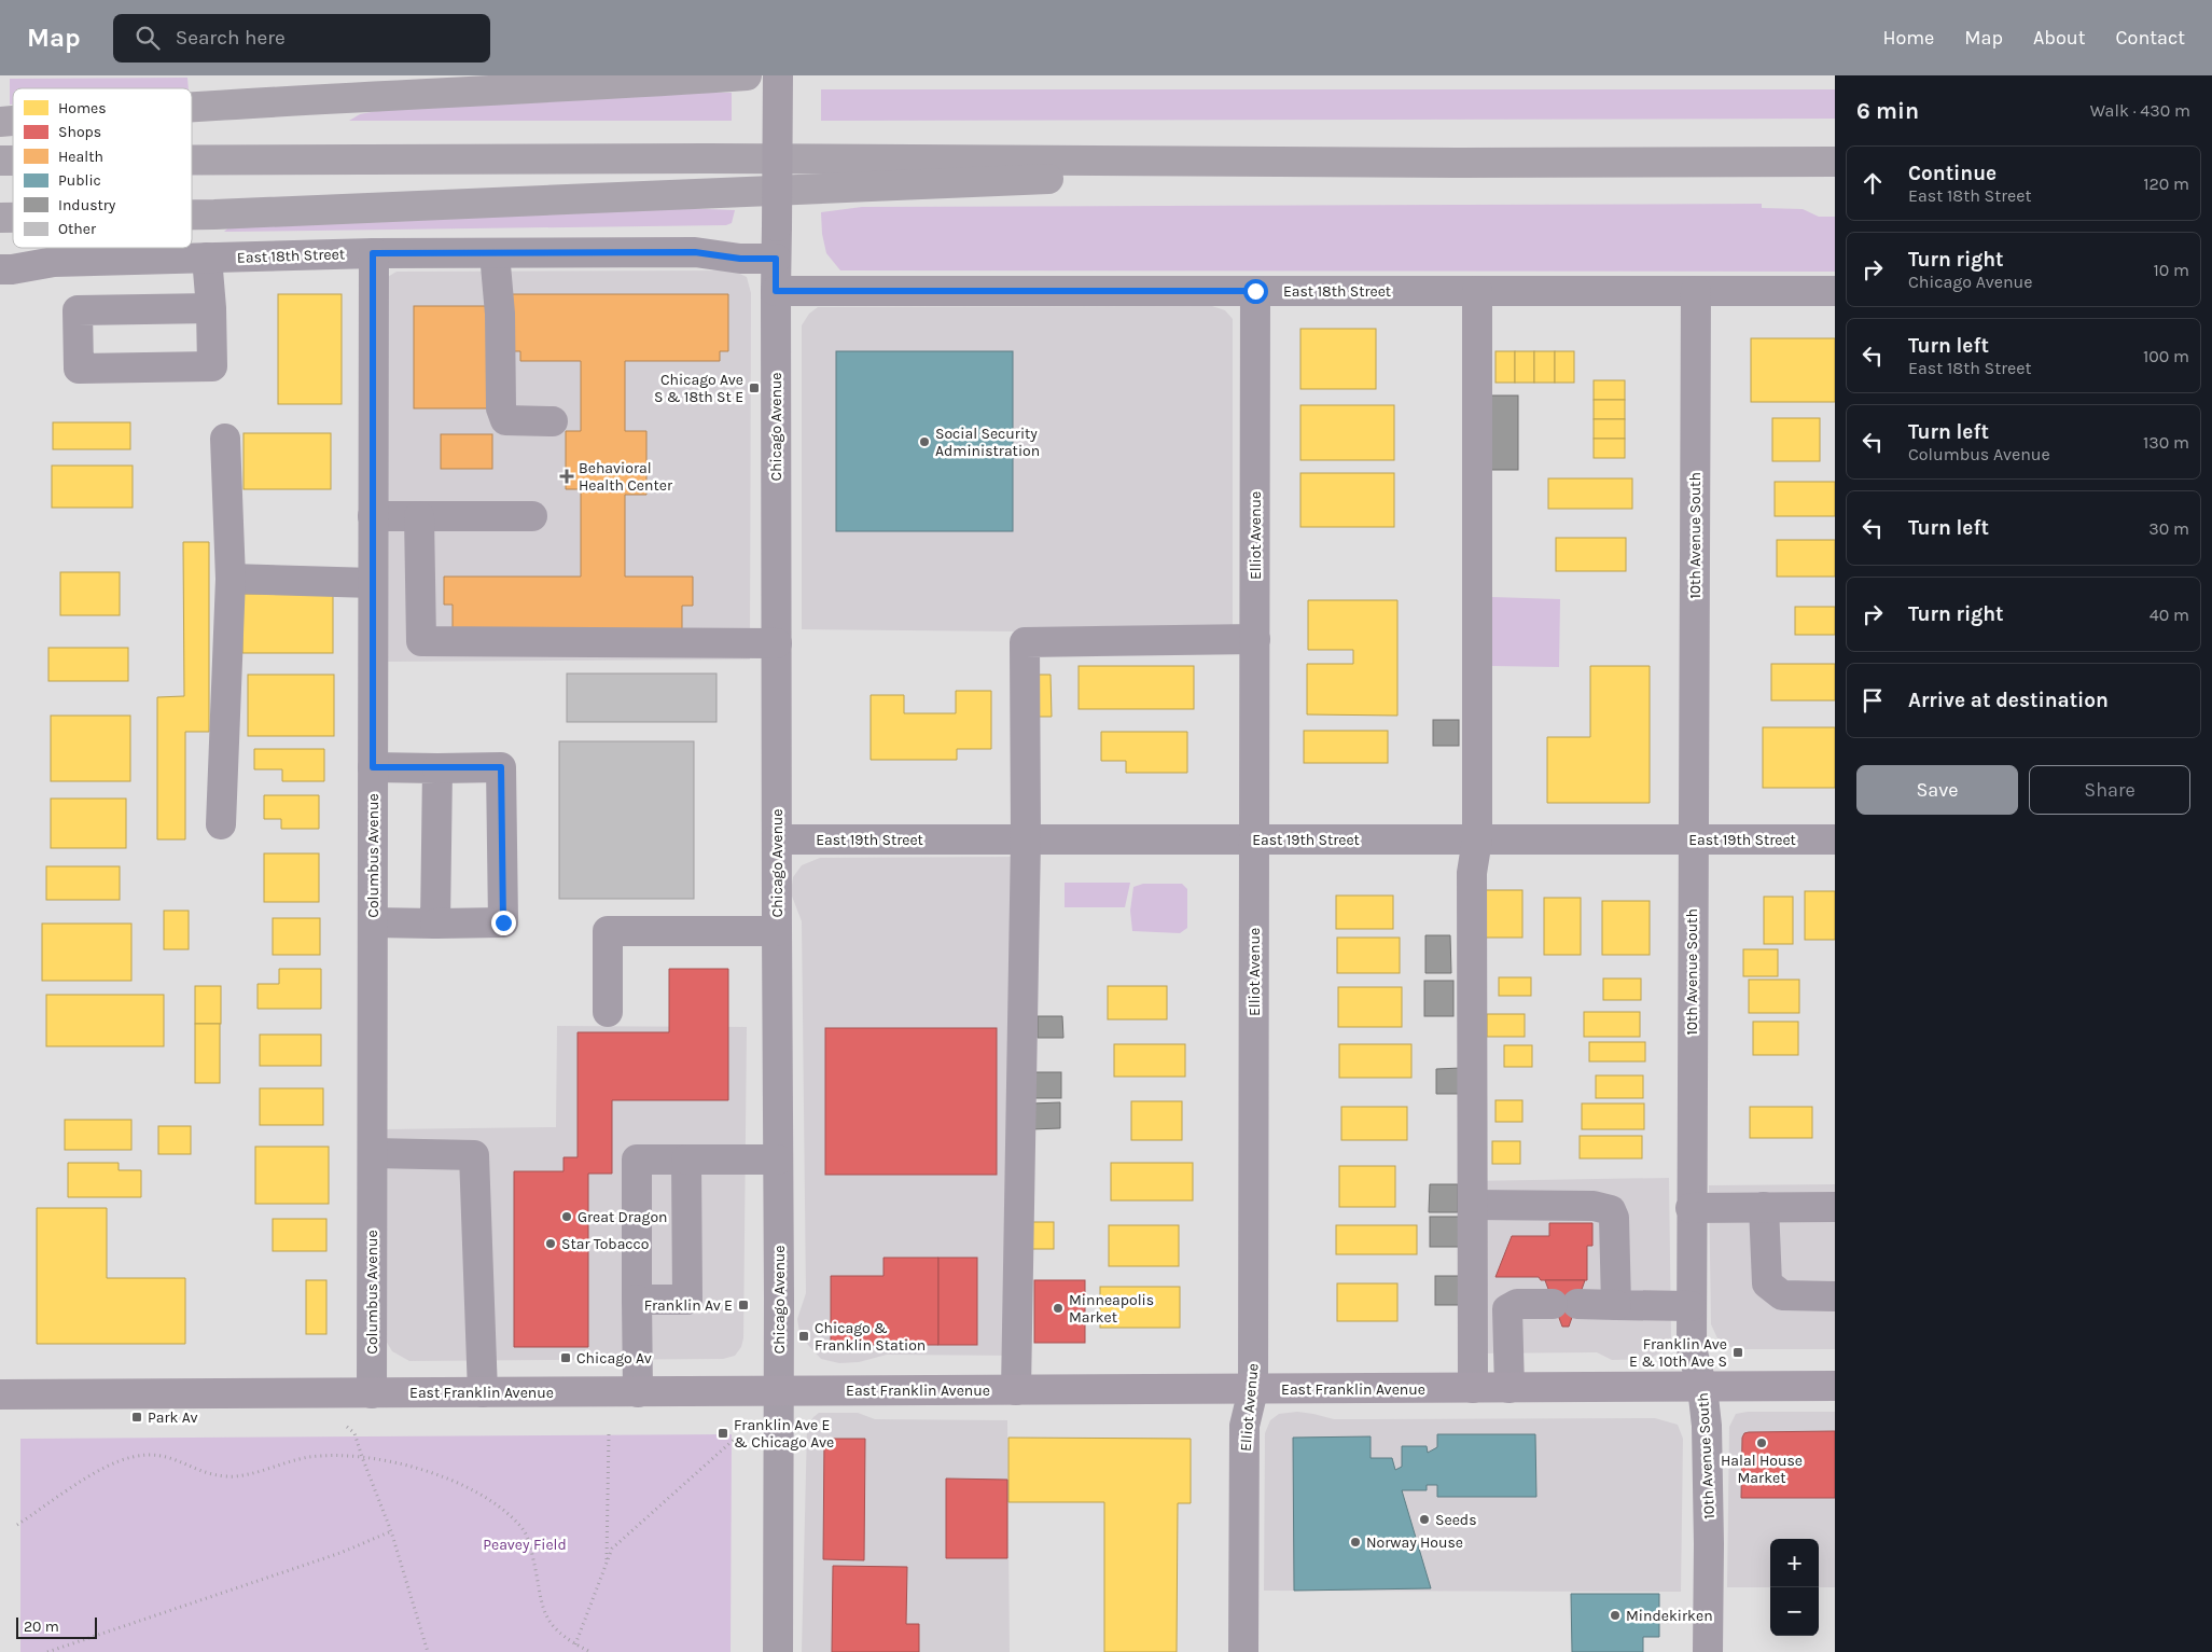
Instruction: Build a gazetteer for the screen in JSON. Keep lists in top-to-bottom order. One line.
{"streets":{"main road":["East Franklin Avenue"],"street":["East 18th Street","Chicago Avenue","Elliot Avenue","10th Avenue South","East 19th Street","Columbus Avenue"]},"crossings":[["East 18th Street","Chicago Avenue"],["East 18th Street","Elliot Avenue"],["East 18th Street","10th Avenue South"],["East 18th Street","Columbus Avenue"],["Chicago Avenue","East 19th Street"],["Chicago Avenue","East Franklin Avenue"],["Elliot Avenue","East 19th Street"],["Elliot Avenue","East Franklin Avenue"],["10th Avenue South","East 19th Street"],["10th Avenue South","East Franklin Avenue"],["Columbus Avenue","East Franklin Avenue"]],"parks":["Peavey Field"],"places":{"transit":["Chicago Ave S & 18th St E","Franklin Av E","Chicago & Franklin Station","Franklin Ave E & 10th Ave S","Chicago Av","Park Av","Franklin Ave E & Chicago Ave"],"other":["Social Security Administration","Great Dragon","Star Tobacco","Minneapolis Market","Halal House Market","Seeds","Norway House","Mindekirken"],"health":["Behavioral Health Center"]},"legend":["Homes","Shops","Health","Public","Industry","Other"],"scale_bar":"20 m","page":{"header":"Map","search":"Search here","nav":["Home","Map","About","Contact"],"heading":["6 min","Walk · 430 m"],"list":[["Continue","East 18th Street","120 m"],["Turn right","Chicago Avenue","10 m"],["Turn left","East 18th Street","100 m"],["Turn left","Columbus Avenue","130 m"],["Turn left","30 m"],["Turn right","40 m"],"Arrive at destination"],"buttons":["Save","Share"],"map_buttons":["+","−"],"scale":"20 m"}}
